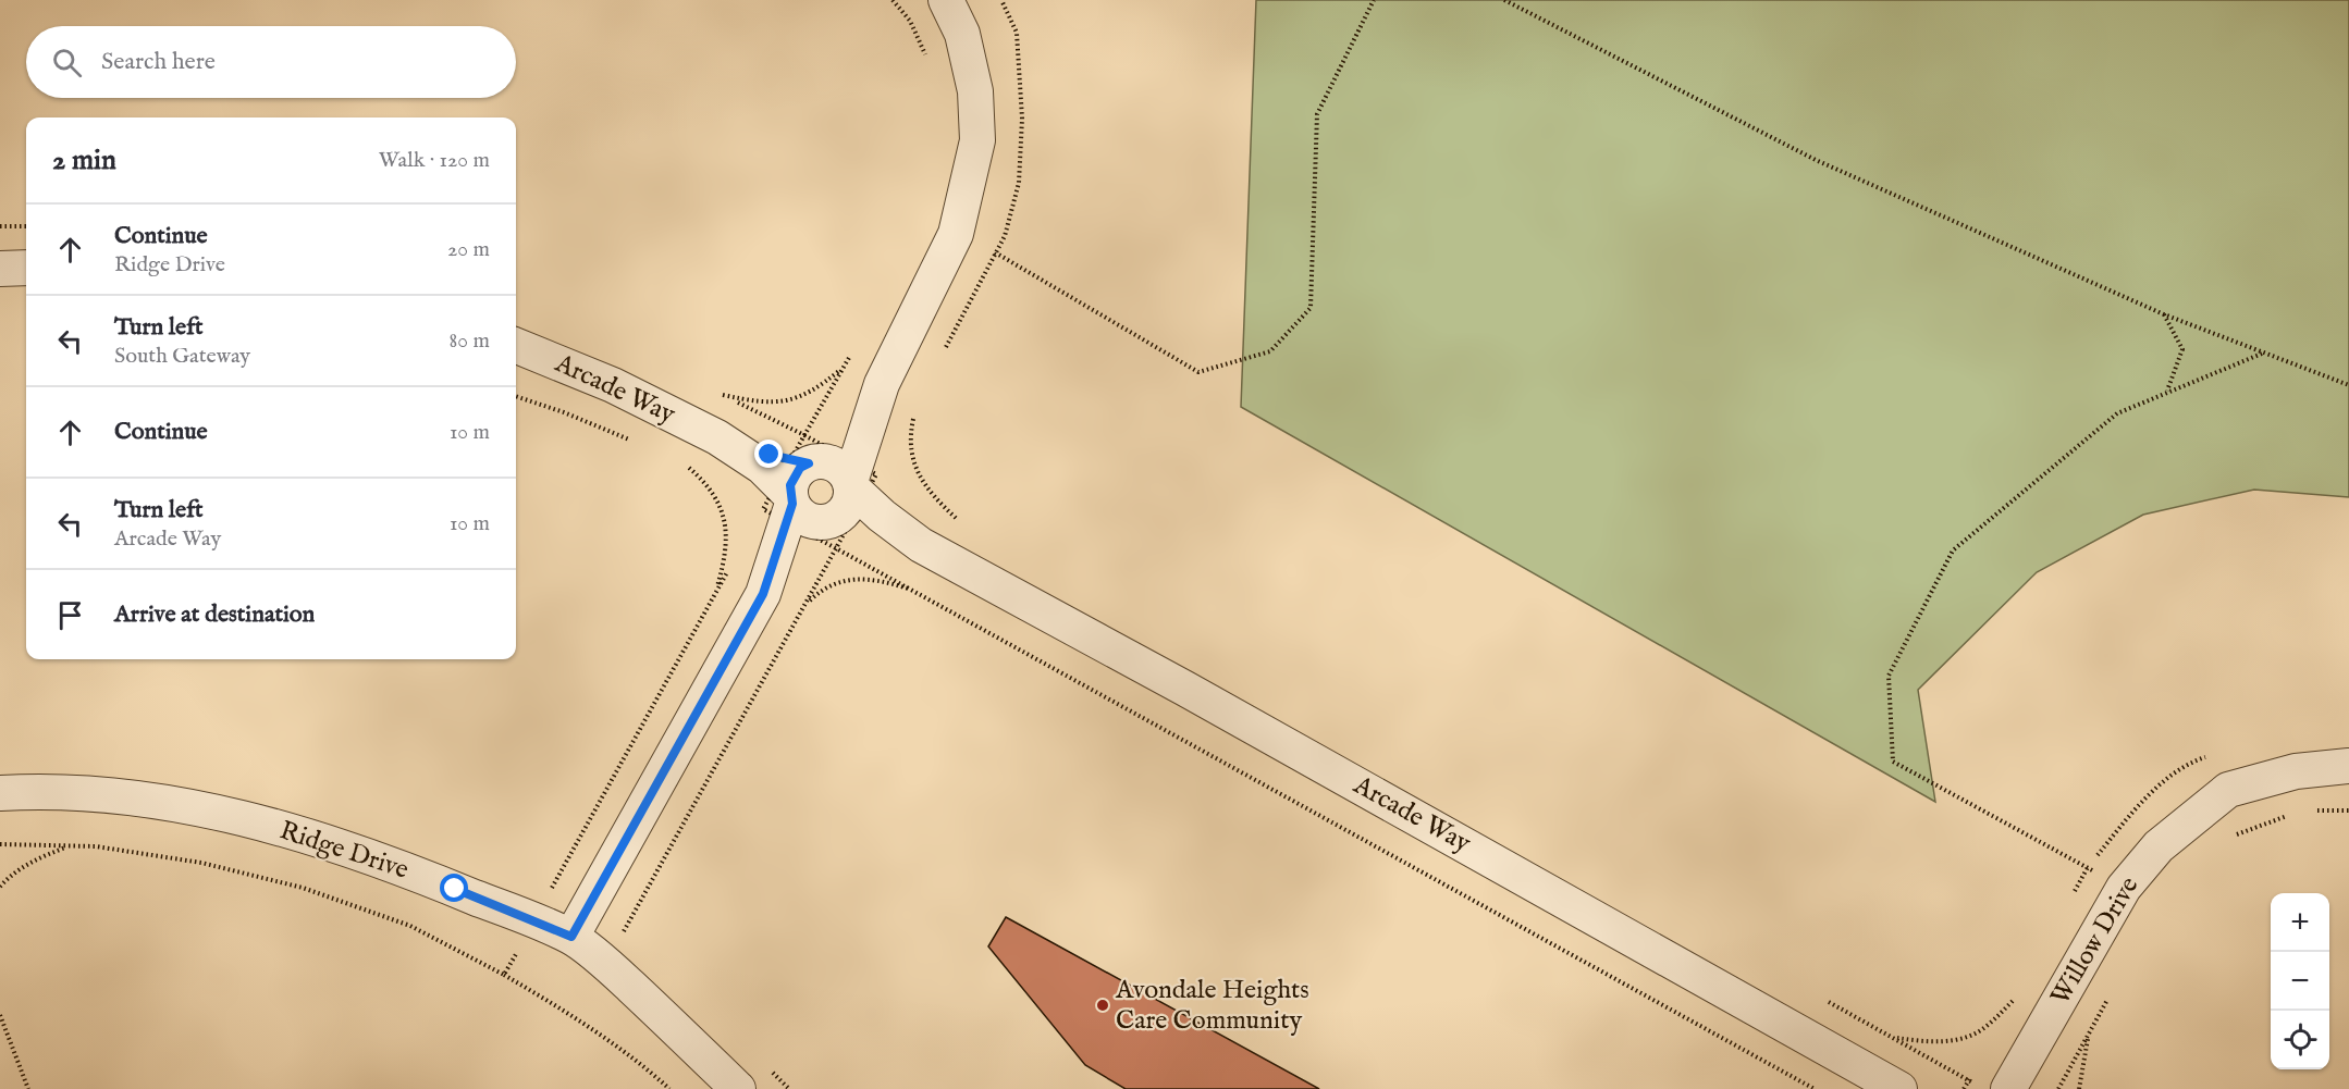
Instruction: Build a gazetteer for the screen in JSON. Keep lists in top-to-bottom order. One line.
{"streets":{"street":["Arcade Way","Ridge Drive","Willow Drive"]},"places":["Avondale Heights Care Community"],"page":{"search":"Search here","heading":["2 min","Walk · 120 m"],"list":[["Continue","Ridge Drive","20 m"],["Turn left","South Gateway","80 m"],["Continue","10 m"],["Turn left","Arcade Way","10 m"],"Arrive at destination"],"map_buttons":["+","−"]}}
